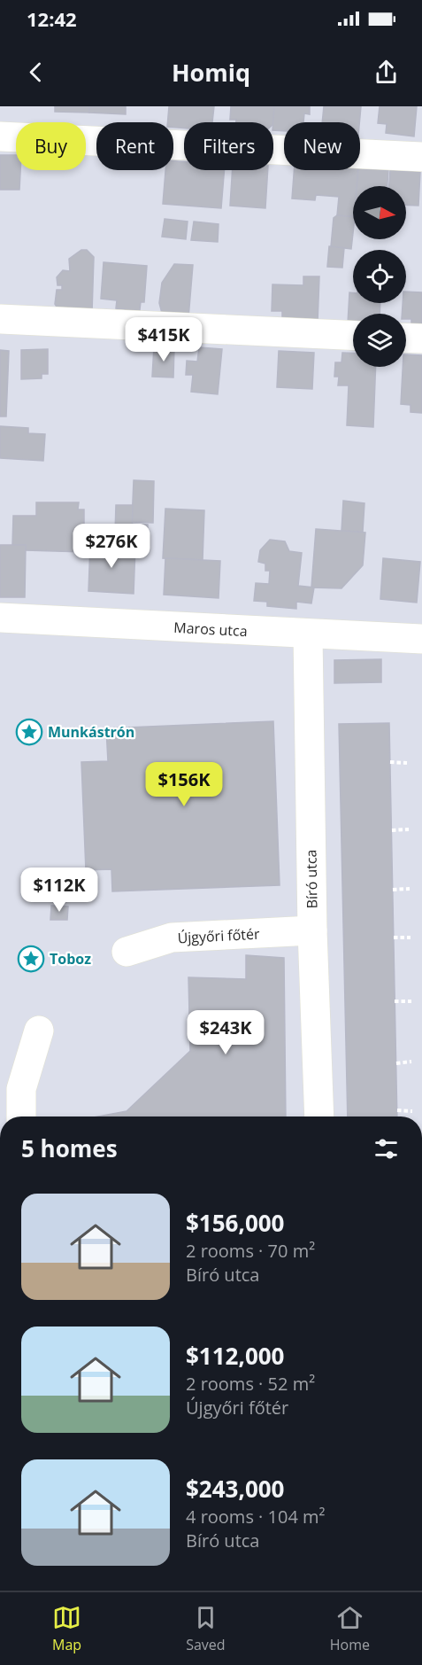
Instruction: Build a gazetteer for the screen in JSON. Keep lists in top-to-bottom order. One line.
{"streets":{"street":["Maros utca","Bíró utca","Újgyőri főtér"]},"crossings":[["Maros utca","Bíró utca"],["Bíró utca","Újgyőri főtér"]],"places":{"place":["Munkástrón","Toboz"]},"north":"right","page":{"status":"12:42","header":"Homiq","chip":["Buy","Rent","Filters","New"],"price":["$415K","$276K","$156K","$112K","$243K"],"heading":"5 homes","list":[{"name":"$156,000","note":"2 rooms · 70 m² · Bíró utca"},{"name":"$112,000","note":"2 rooms · 52 m² · Újgyőri főtér"},{"name":"$243,000","note":"4 rooms · 104 m² · Bíró utca"}],"tabs":["Map","Saved","Home"]}}
